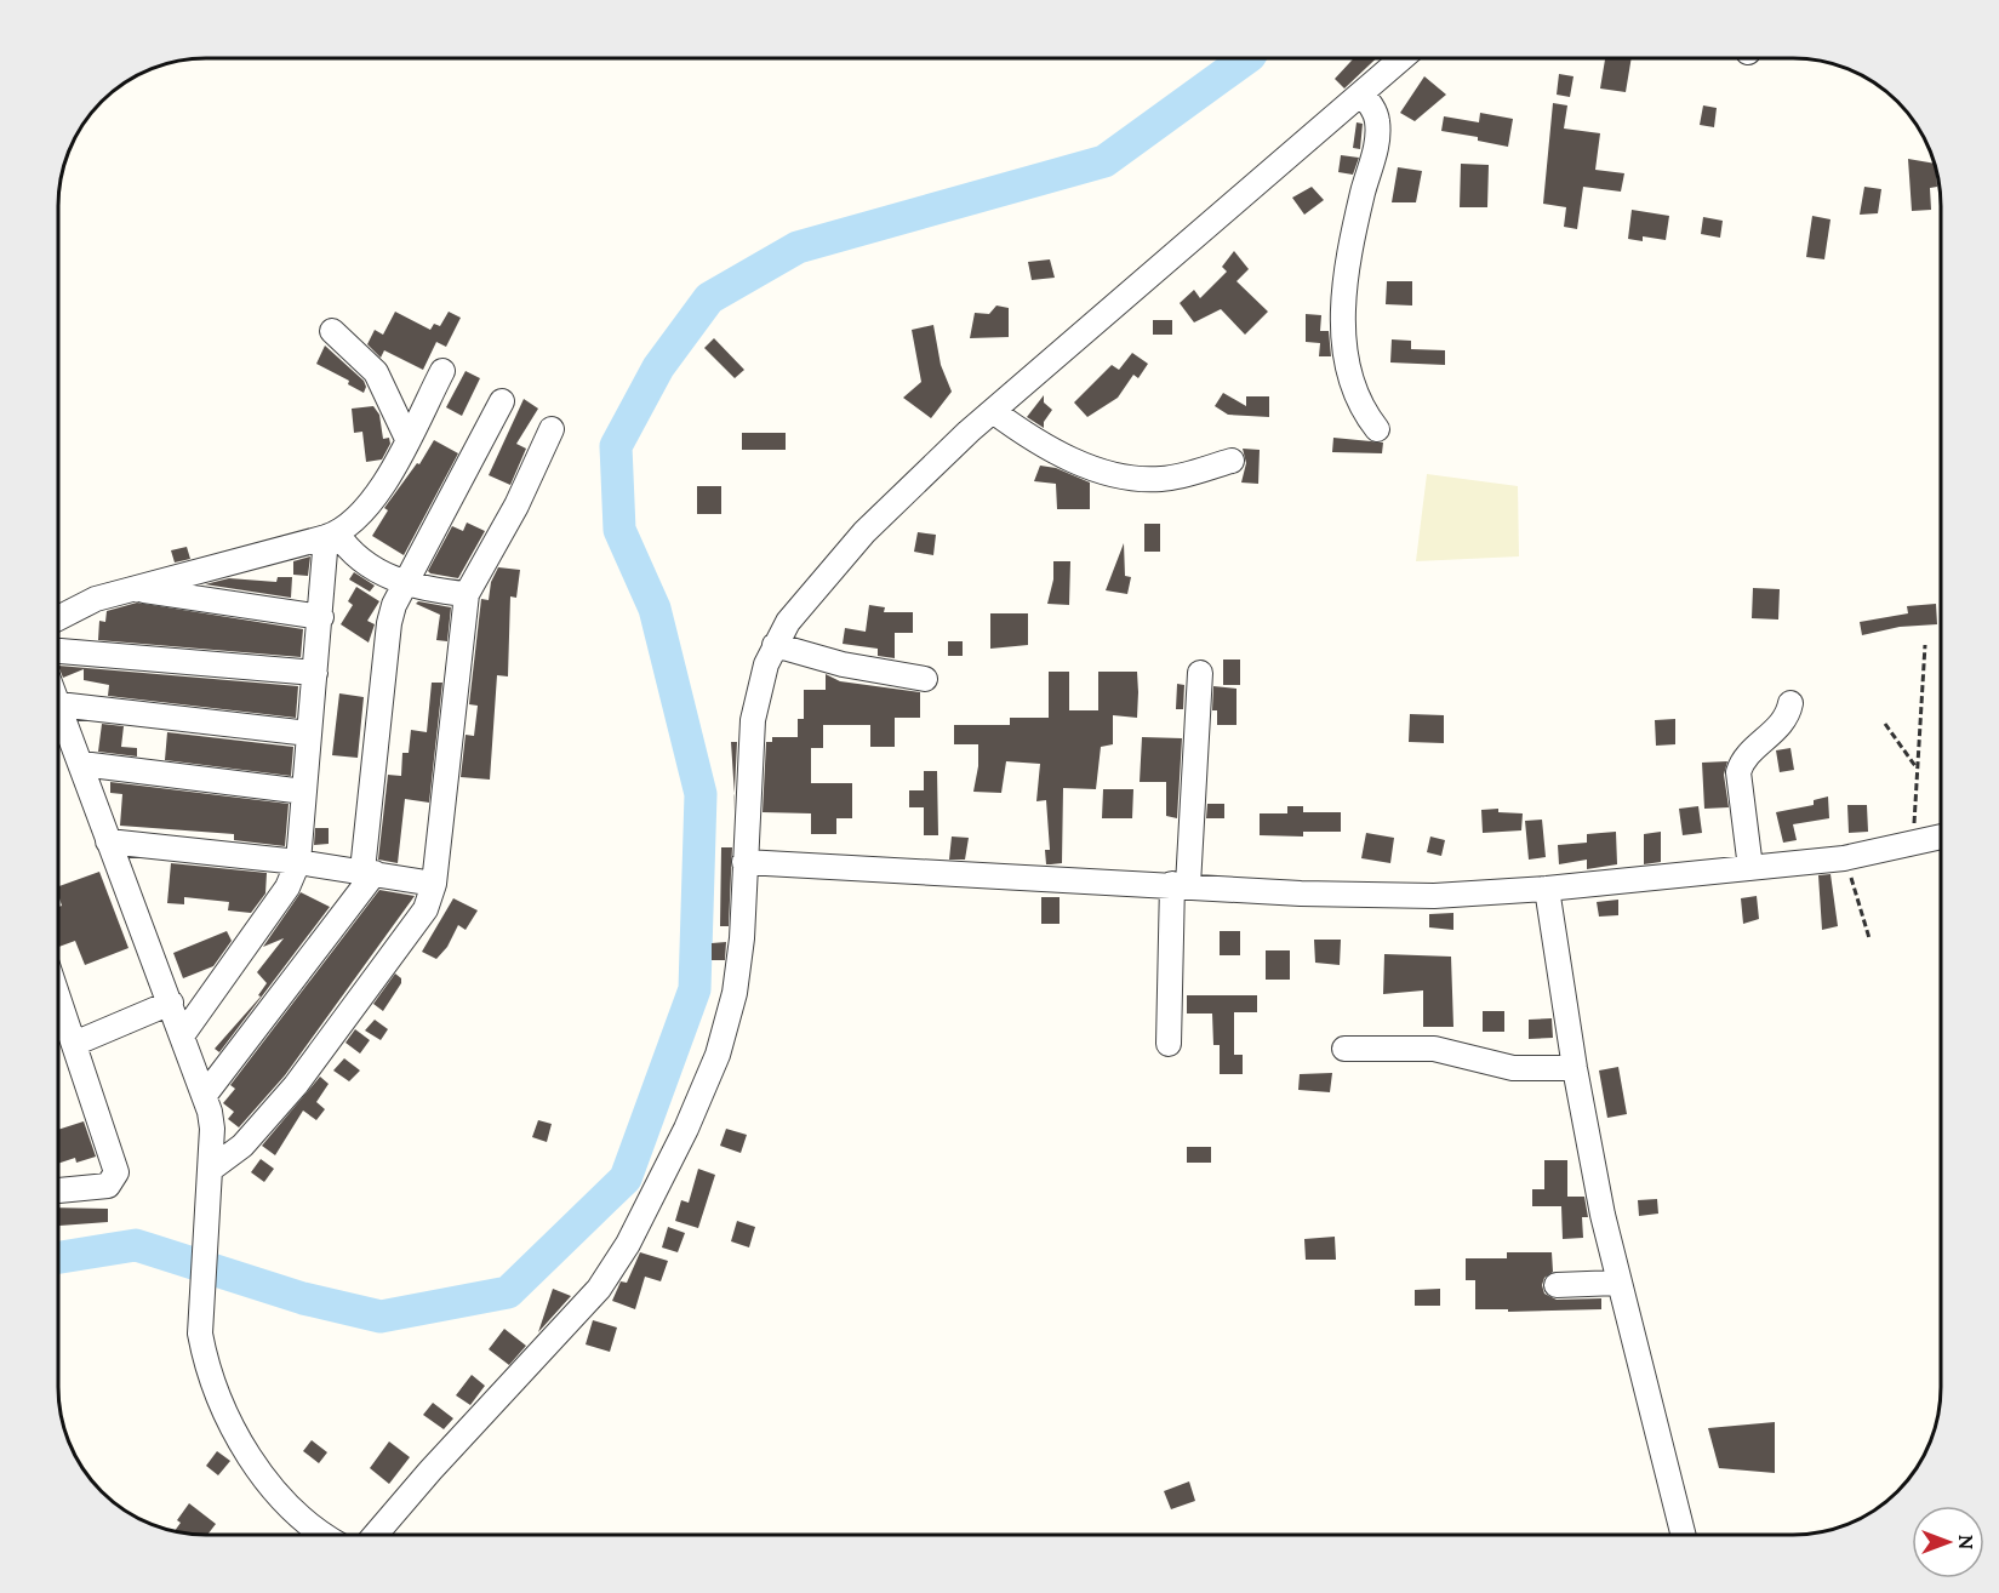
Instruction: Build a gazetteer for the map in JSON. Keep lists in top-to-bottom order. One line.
{"north":"right"}
